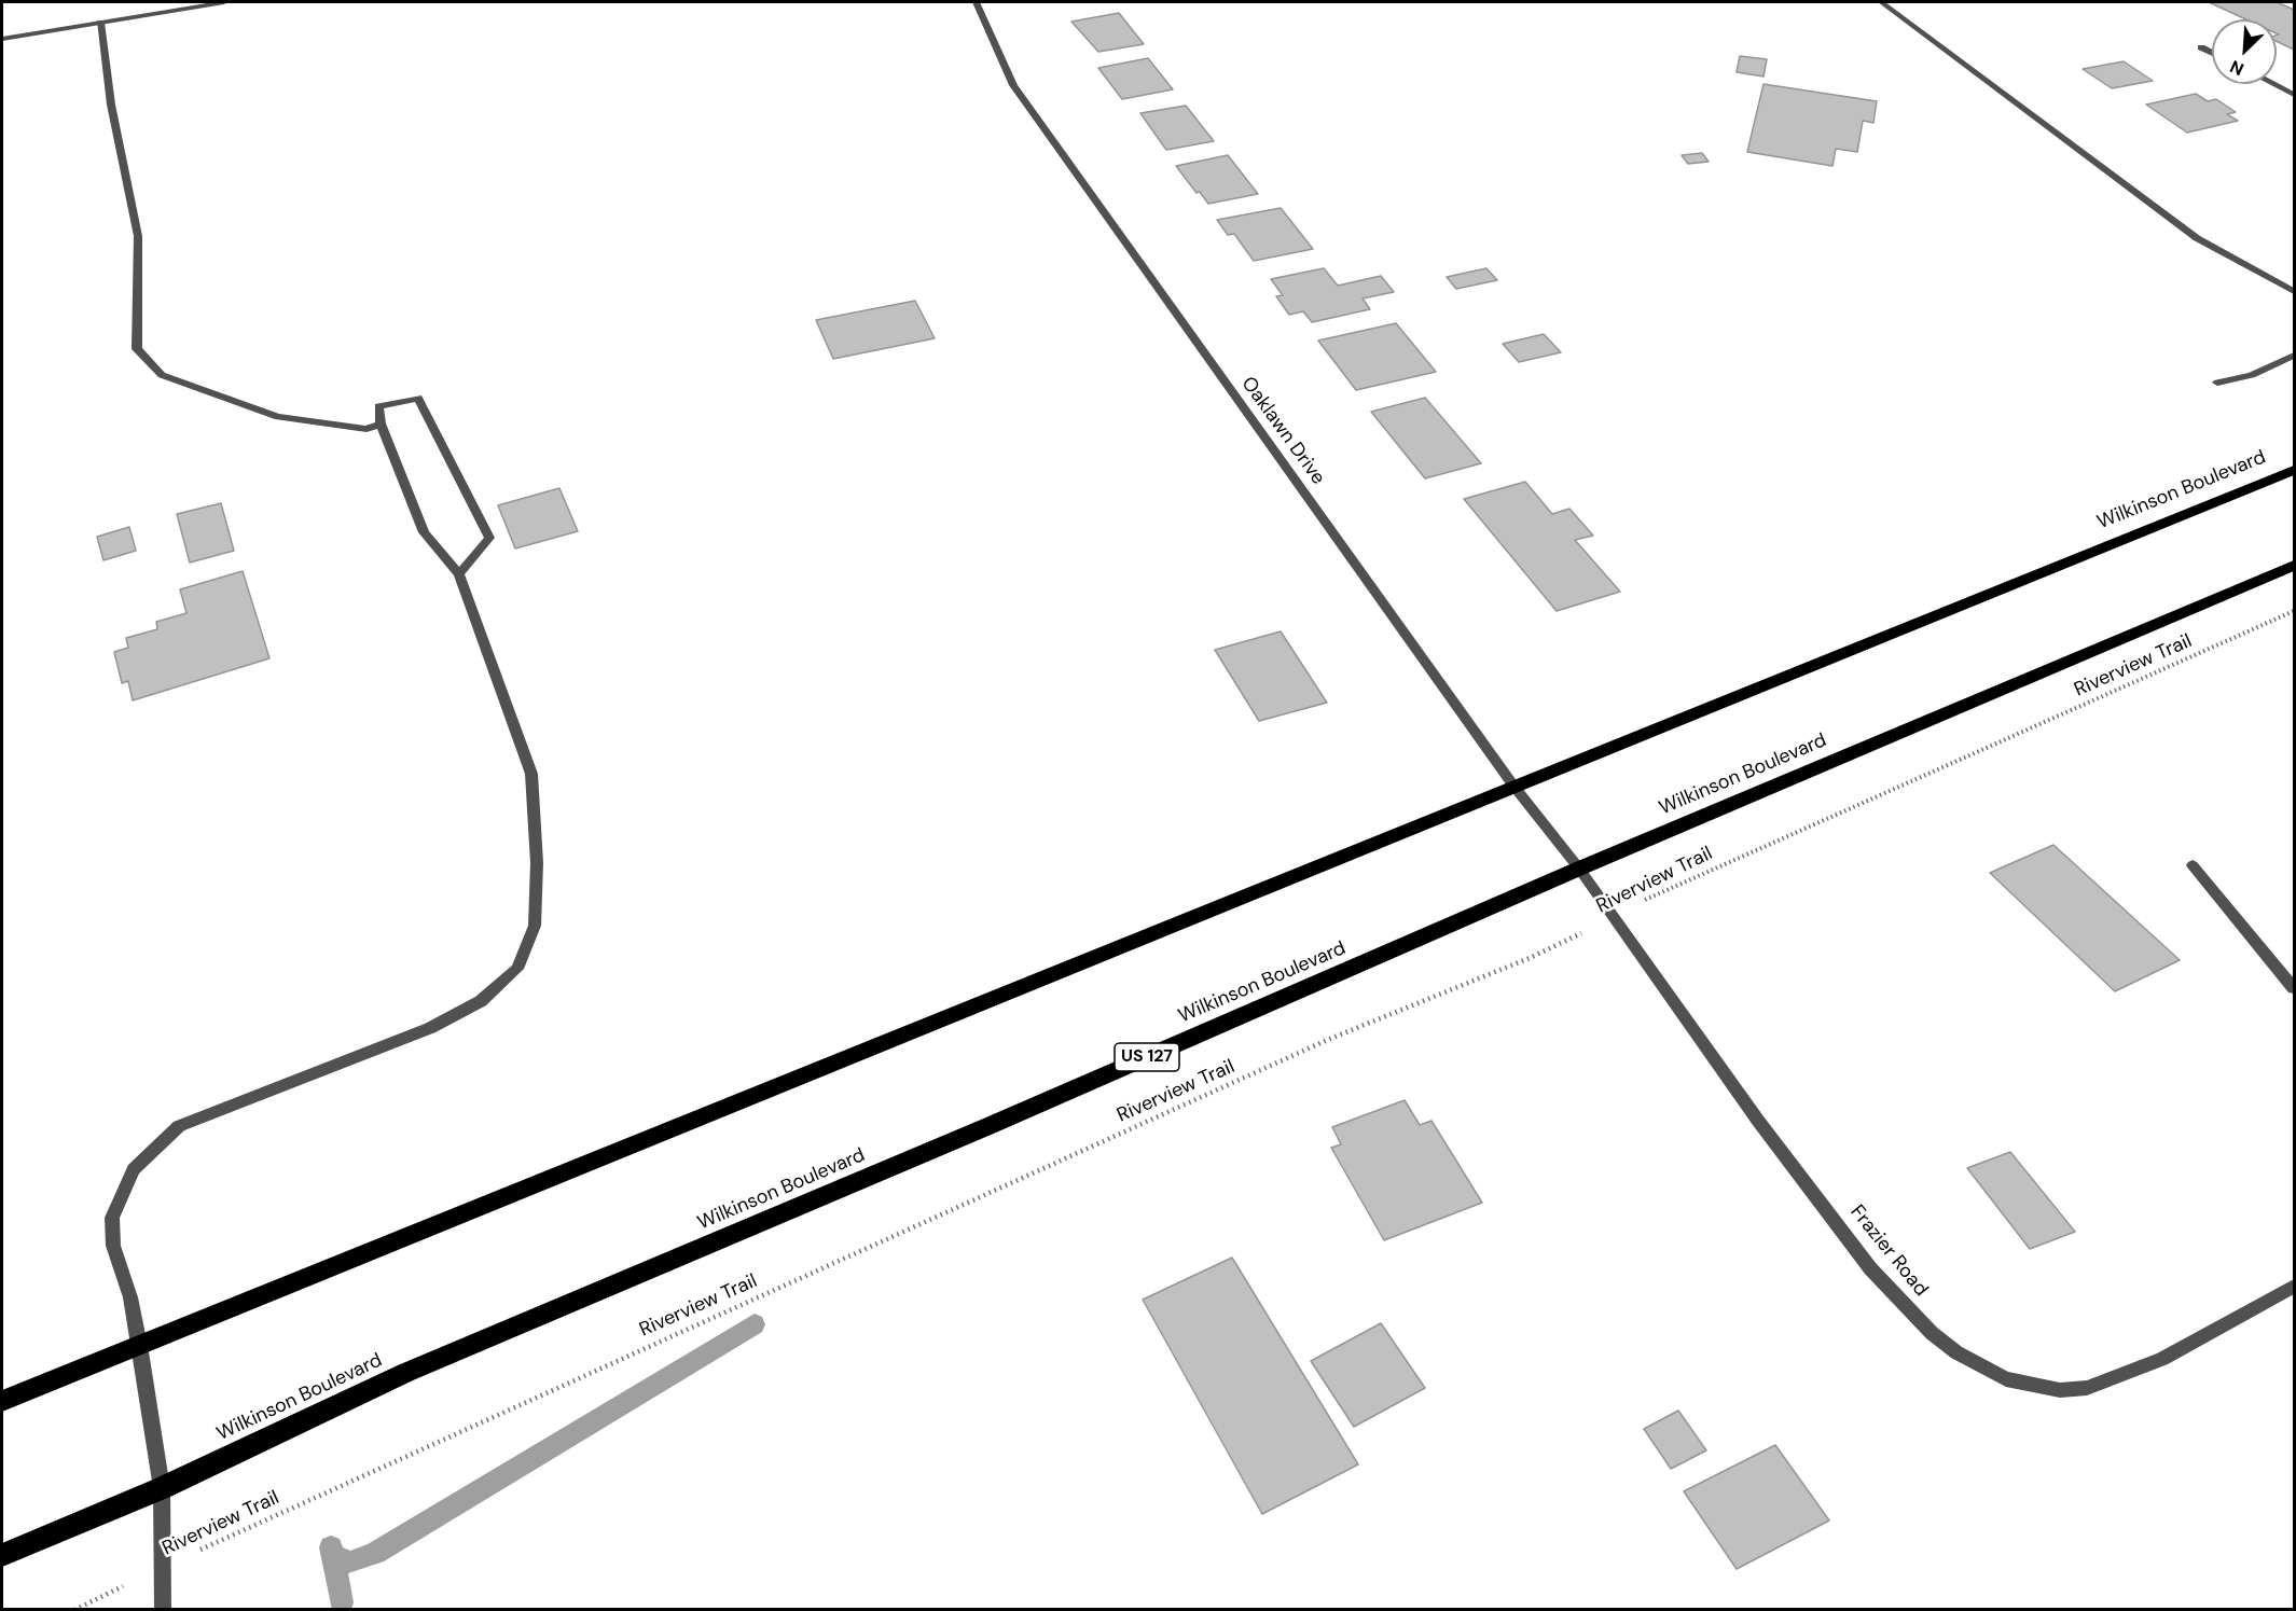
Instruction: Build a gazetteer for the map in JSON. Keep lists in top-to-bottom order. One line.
{"streets":{"highway":["Wilkinson Boulevard","US 127"],"street":["Oaklawn Drive","Frazier Road"],"path":["Riverview Trail"]},"crossings":[["Oaklawn Drive","Wilkinson Boulevard"],["Oaklawn Drive","Frazier Road"],["Wilkinson Boulevard","Frazier Road"],["Riverview Trail","Frazier Road"]],"north":"bottom left"}
